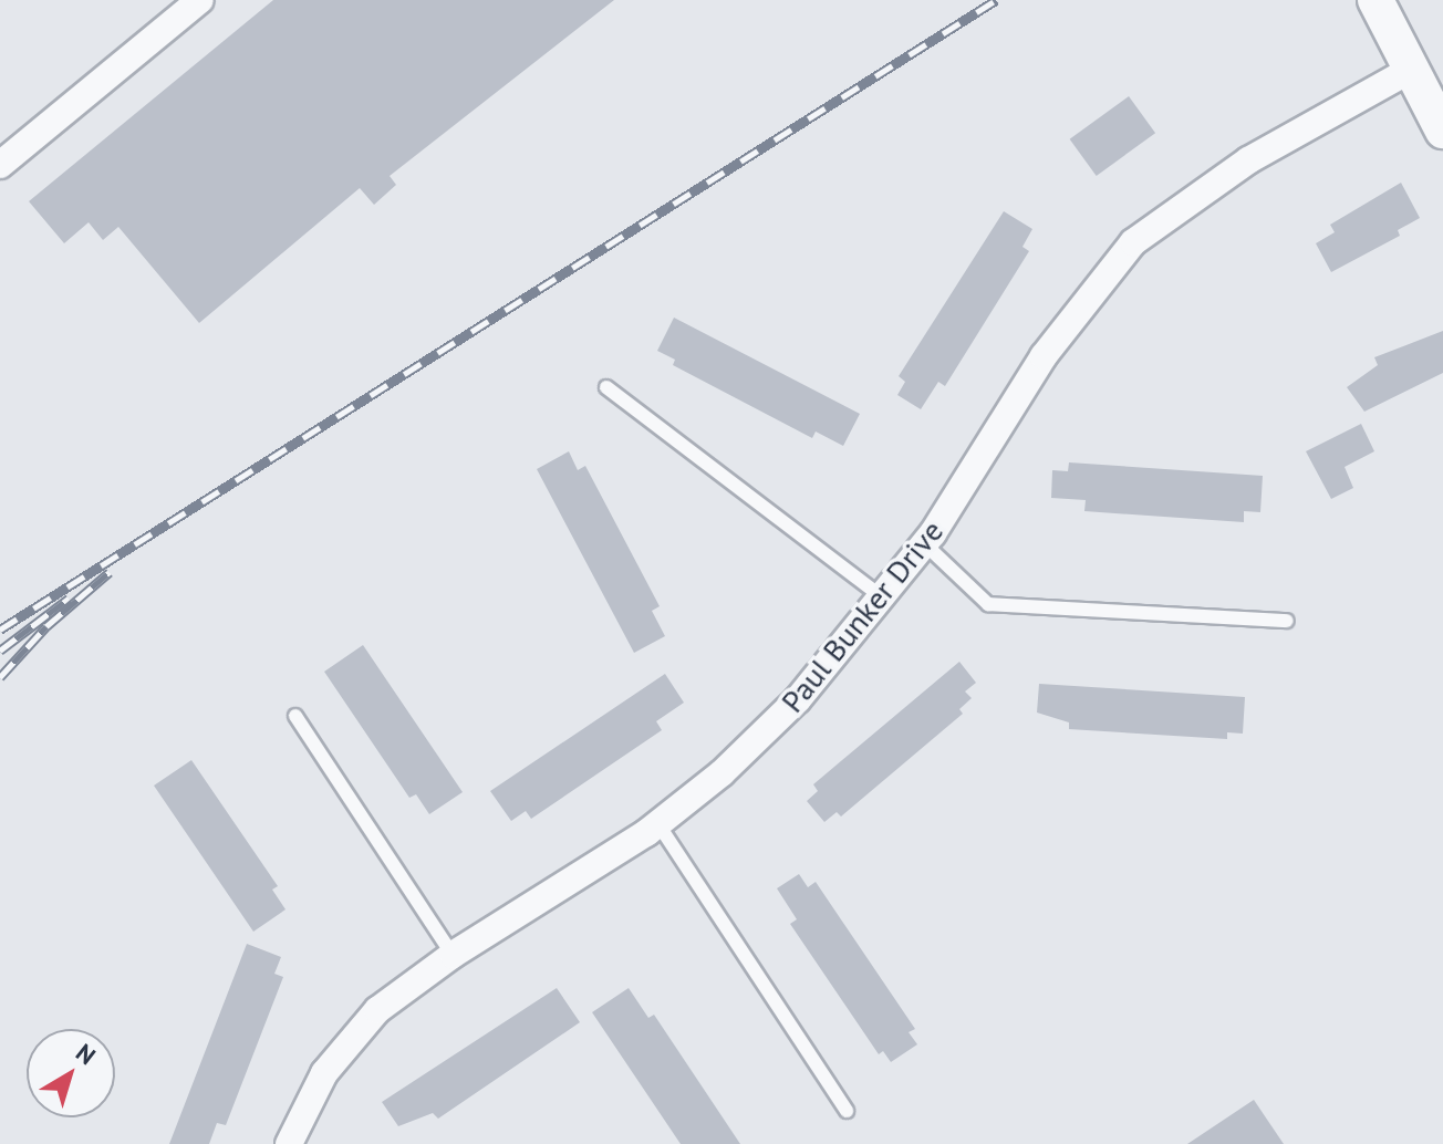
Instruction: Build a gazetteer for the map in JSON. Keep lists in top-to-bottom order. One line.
{"streets":{"street":["Paul Bunker Drive"]},"north":"top right"}
